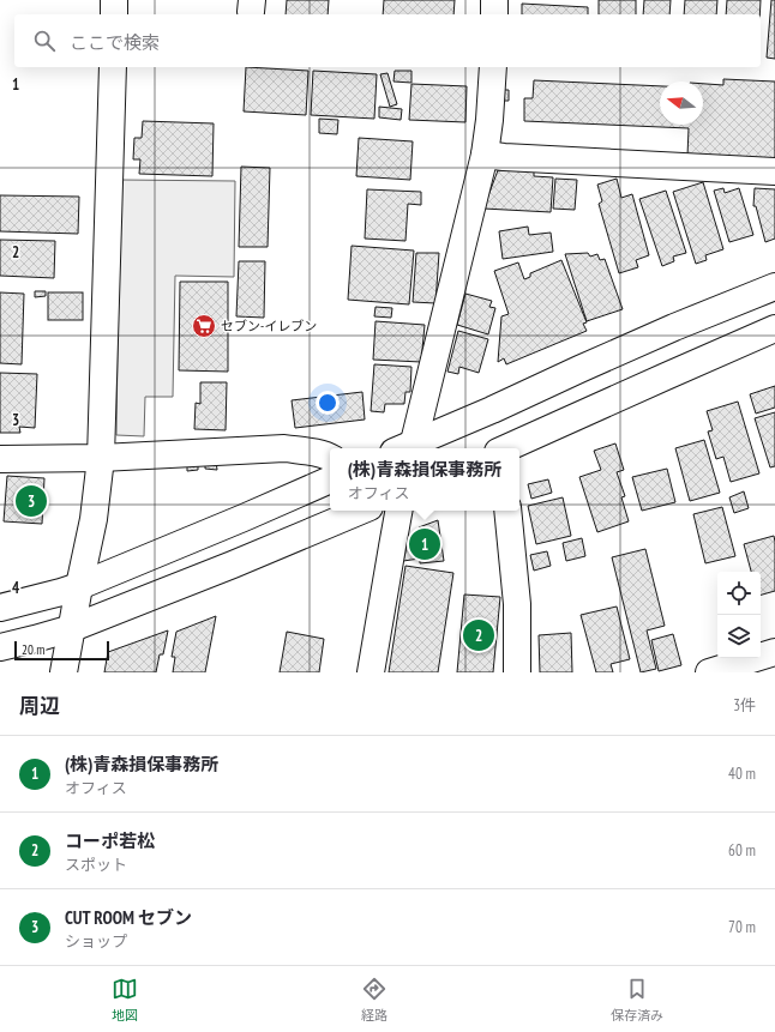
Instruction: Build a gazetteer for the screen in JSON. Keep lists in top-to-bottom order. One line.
{"places":{"supermarket":["セブン-イレブン"]},"scale_bar":"20 m","north":"left","page":{"search":"ここで検索","popup":["(株)青森損保事務所","オフィス"],"pins":["3","1","2"],"scale":"20 m","heading":["周辺","3件"],"list":[{"mark":"1","name":"(株)青森損保事務所","note":"オフィス","value":"40 m"},{"mark":"2","name":"コーポ若松","note":"スポット","value":"60 m"},{"mark":"3","name":"CUT ROOM セブン","note":"ショップ","value":"70 m"}],"nav":["地図","経路","保存済み"]},"grid":{"rows":["1","2","3","4"]}}
